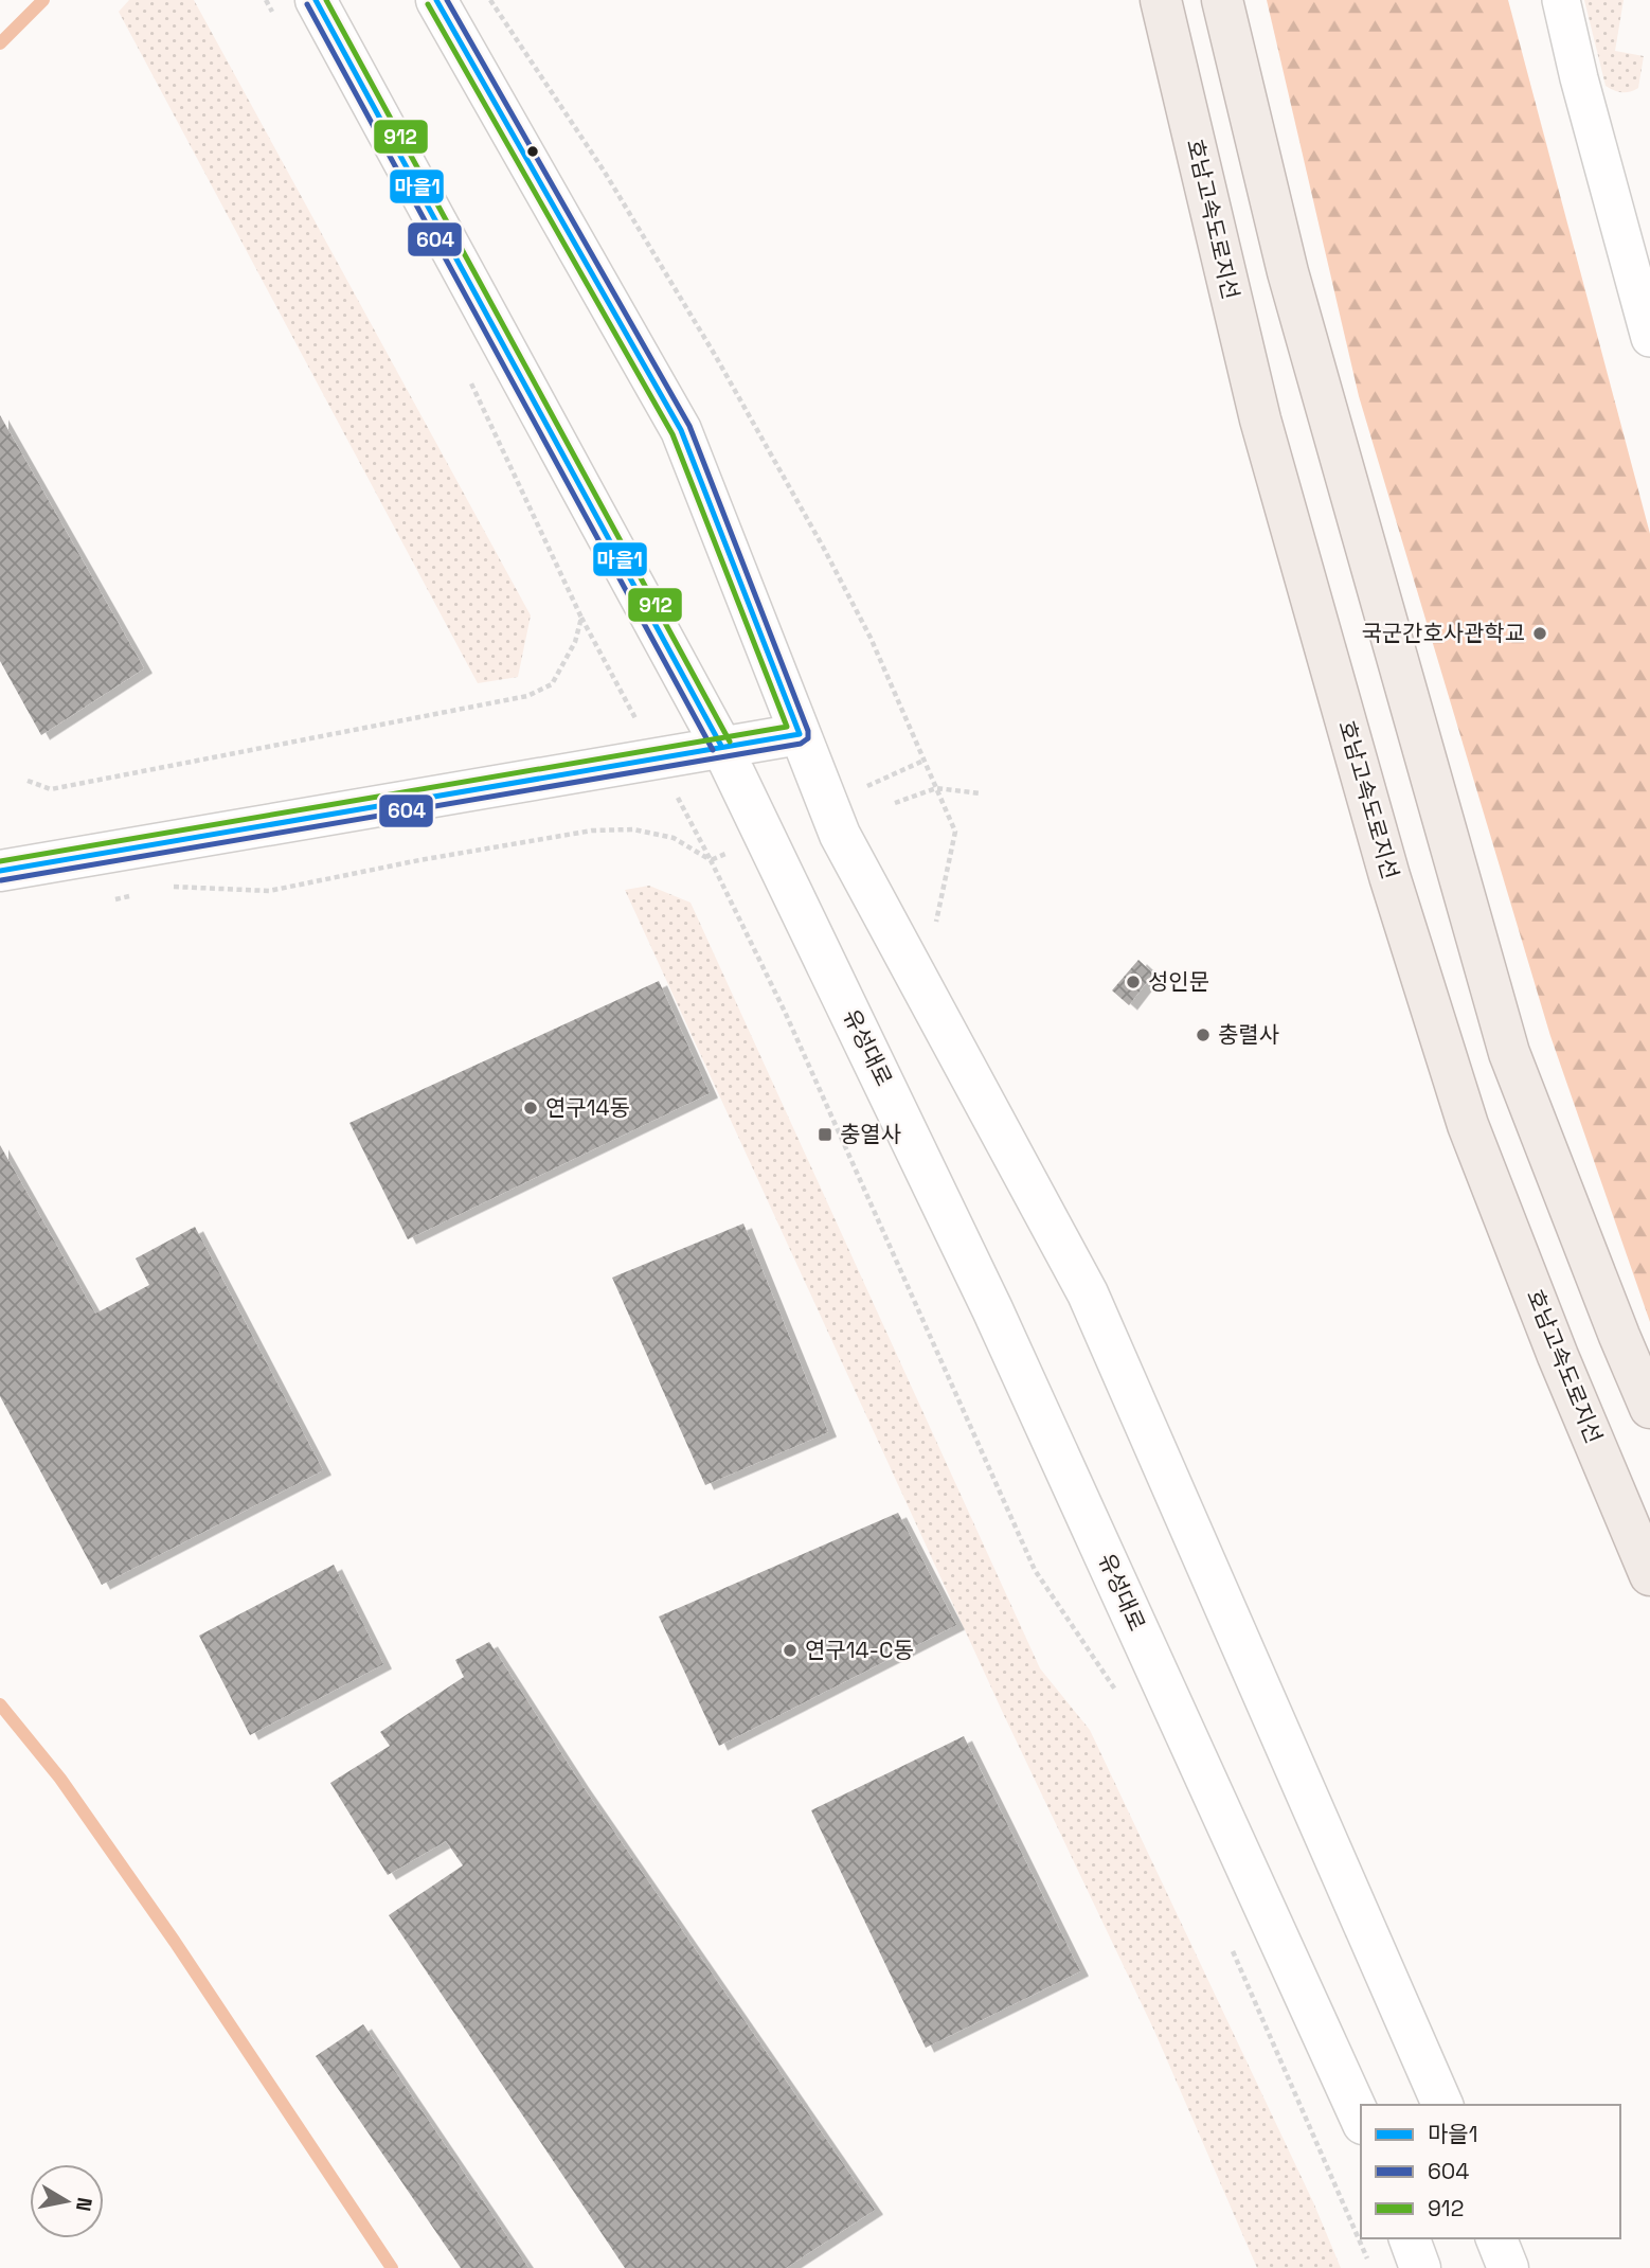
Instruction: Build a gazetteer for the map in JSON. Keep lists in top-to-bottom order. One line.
{"streets":{"highway":["호남고속도로지선"],"main road":["유성대로"]},"places":{"other":["국군간호사관학교","성인문","충렬사","연구14동","연구14-C동"],"transit":["충열사"]},"lines":["transit line 마을1","transit line 604","transit line 912"],"legend":["마을1","604","912"],"north":"right"}
